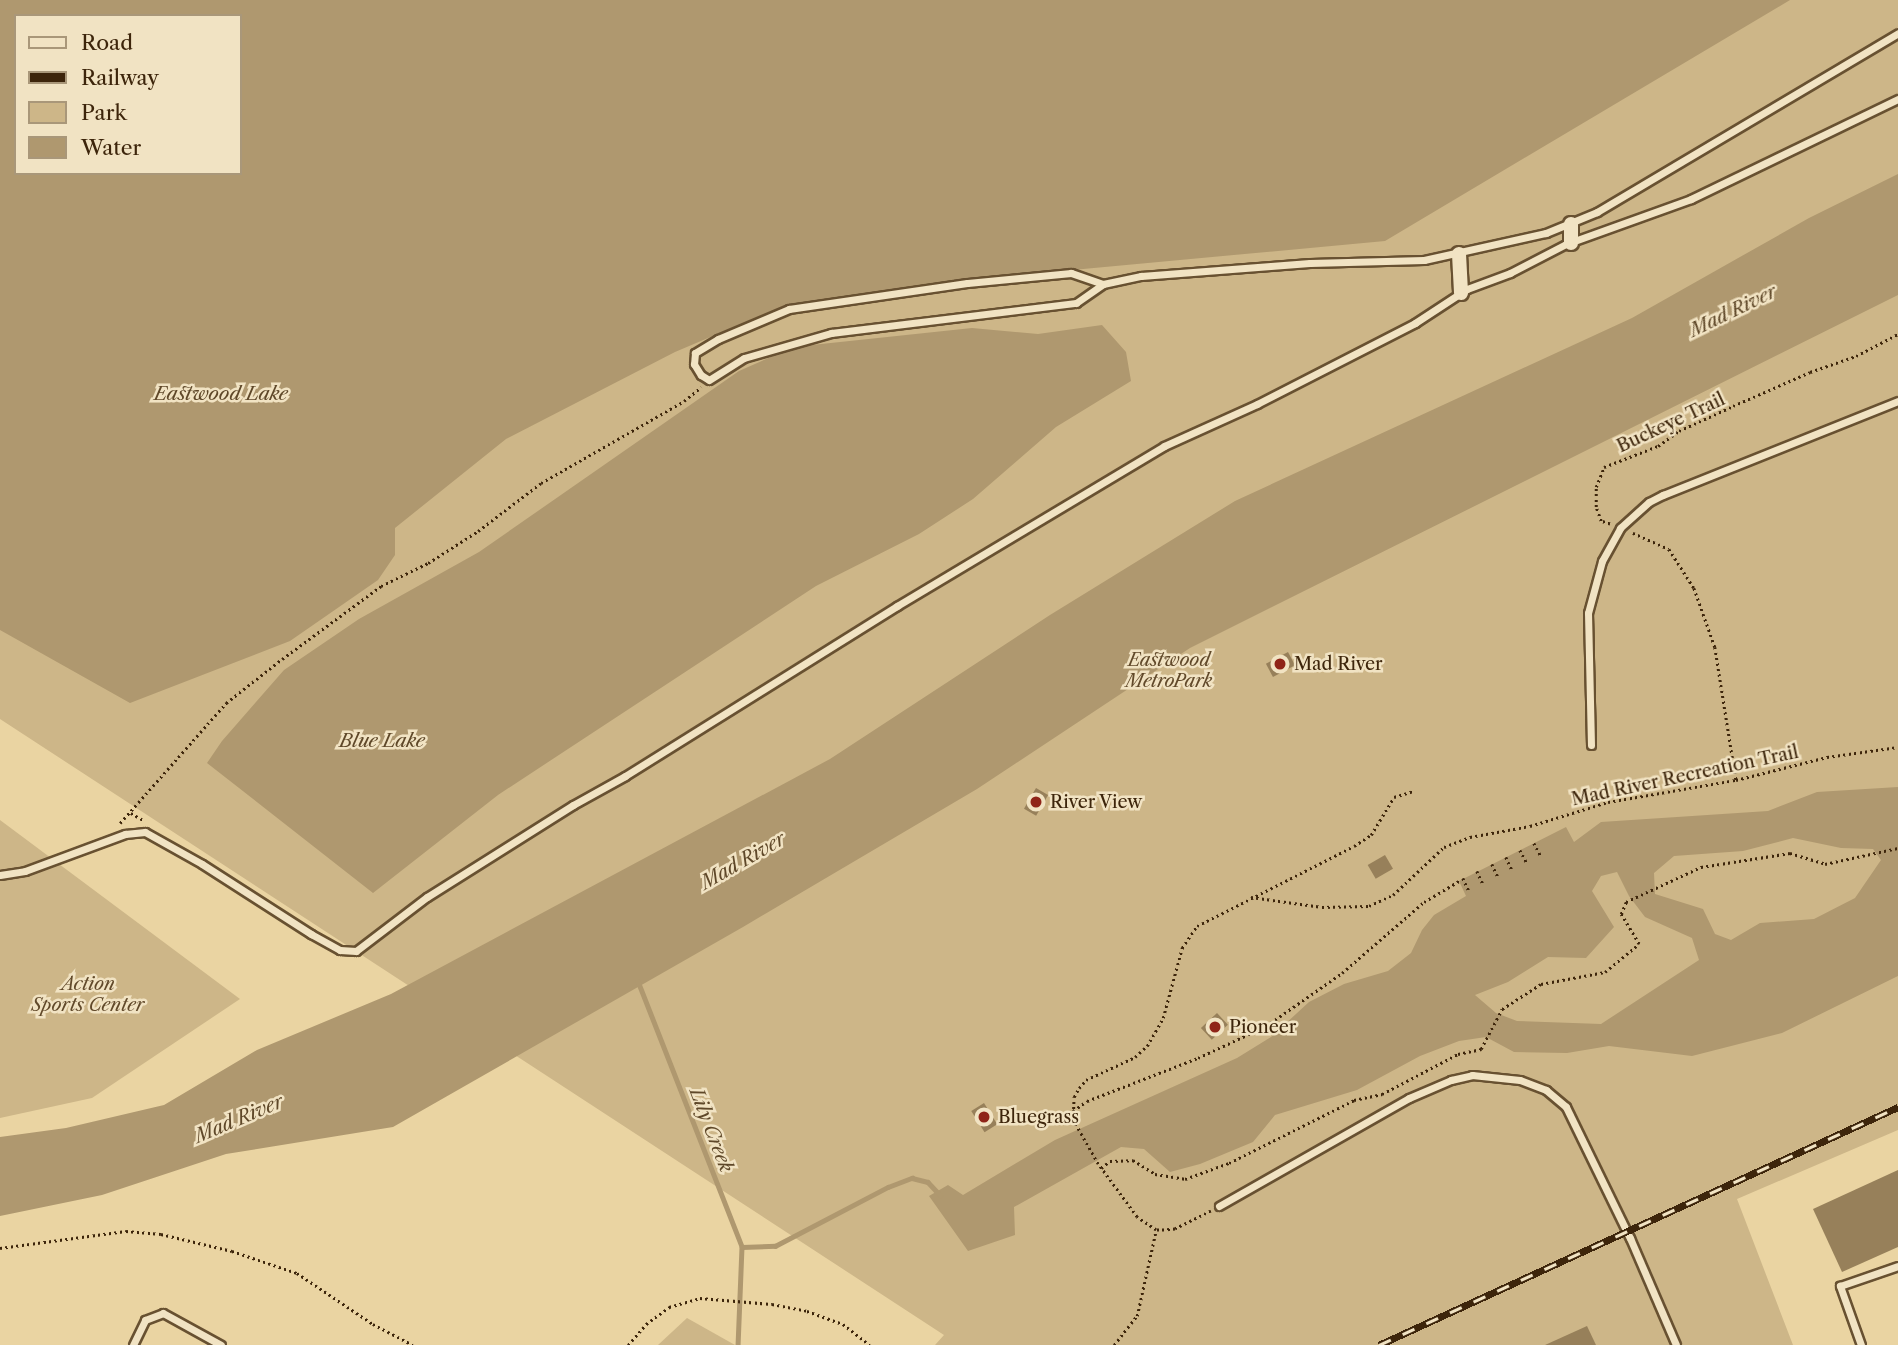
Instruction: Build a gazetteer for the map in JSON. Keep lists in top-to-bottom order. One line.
{"streets":{"path":["Buckeye Trail","Mad River Recreation Trail"]},"crossings":[["Buckeye Trail","Mad River Recreation Trail"]],"water":["Mad River","Eastwood Lake","Blue Lake","Lily Creek"],"parks":["Eastwood MetroPark","Action Sports Center"],"places":["Mad River","River View","Pioneer","Bluegrass"],"legend":["Road","Railway","Park","Water"]}
